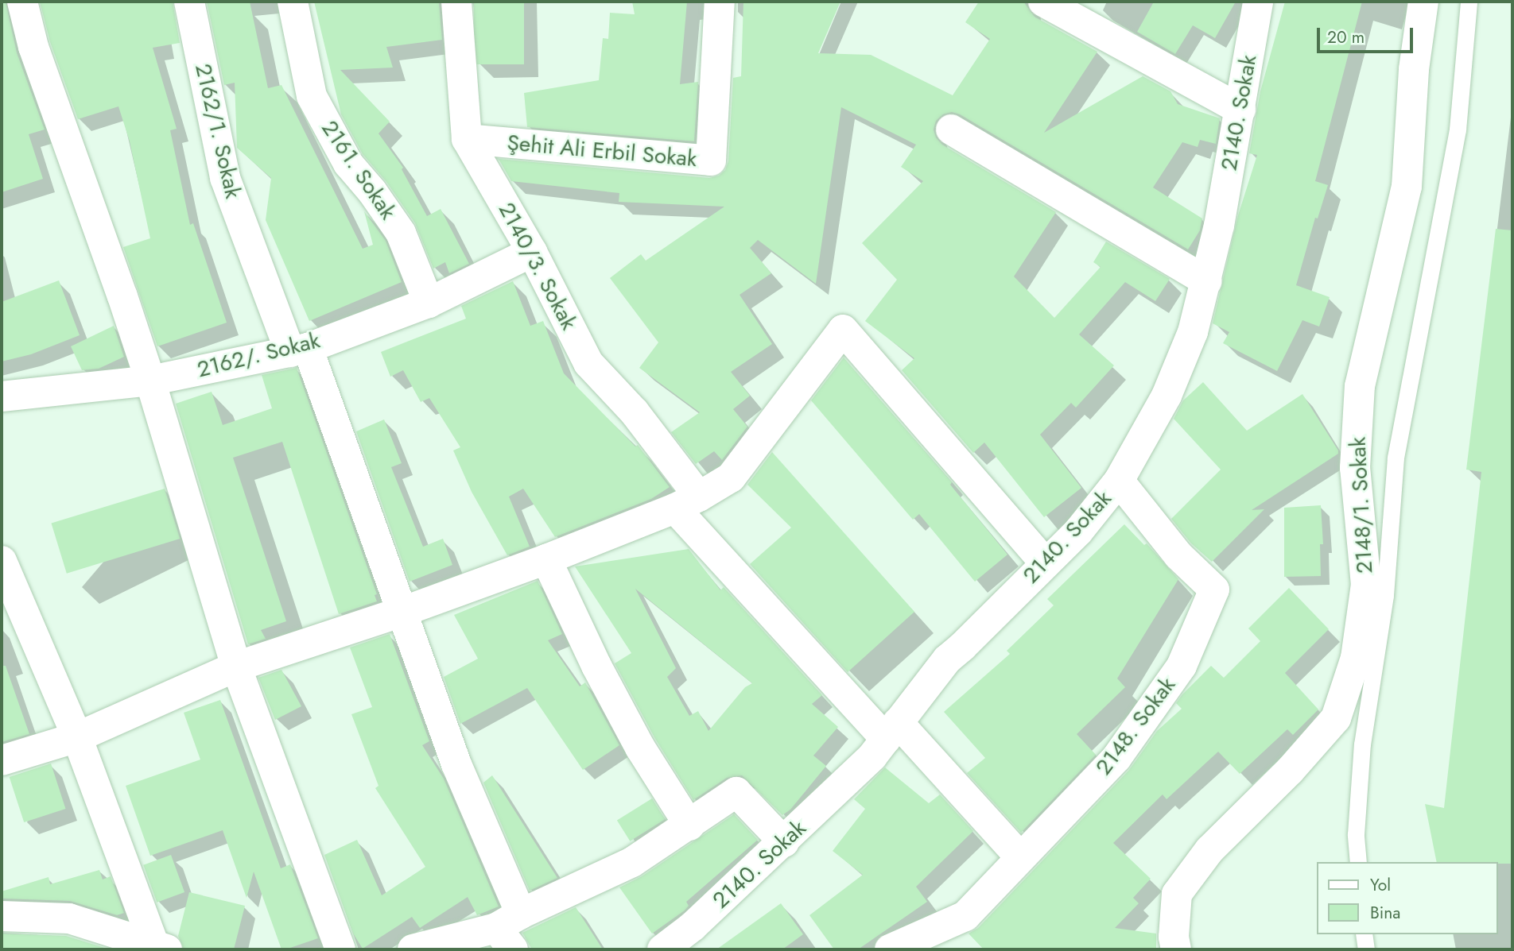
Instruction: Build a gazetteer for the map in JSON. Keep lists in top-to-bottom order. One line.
{"streets":{"street":["2140. Sokak","2162/1. Sokak","Şehit Ali Erbil Sokak","2161. Sokak","2140/3. Sokak","2162/. Sokak","2148/1. Sokak","2148. Sokak"]},"crossings":[["2140. Sokak","2140/3. Sokak"],["2140. Sokak","2148. Sokak"],["2162/1. Sokak","2162/. Sokak"],["Şehit Ali Erbil Sokak","2140/3. Sokak"],["2161. Sokak","2162/. Sokak"],["2140/3. Sokak","2162/. Sokak"],["2140/3. Sokak","2148. Sokak"]],"legend":["Yol","Bina"],"scale_bar":"20 m"}
